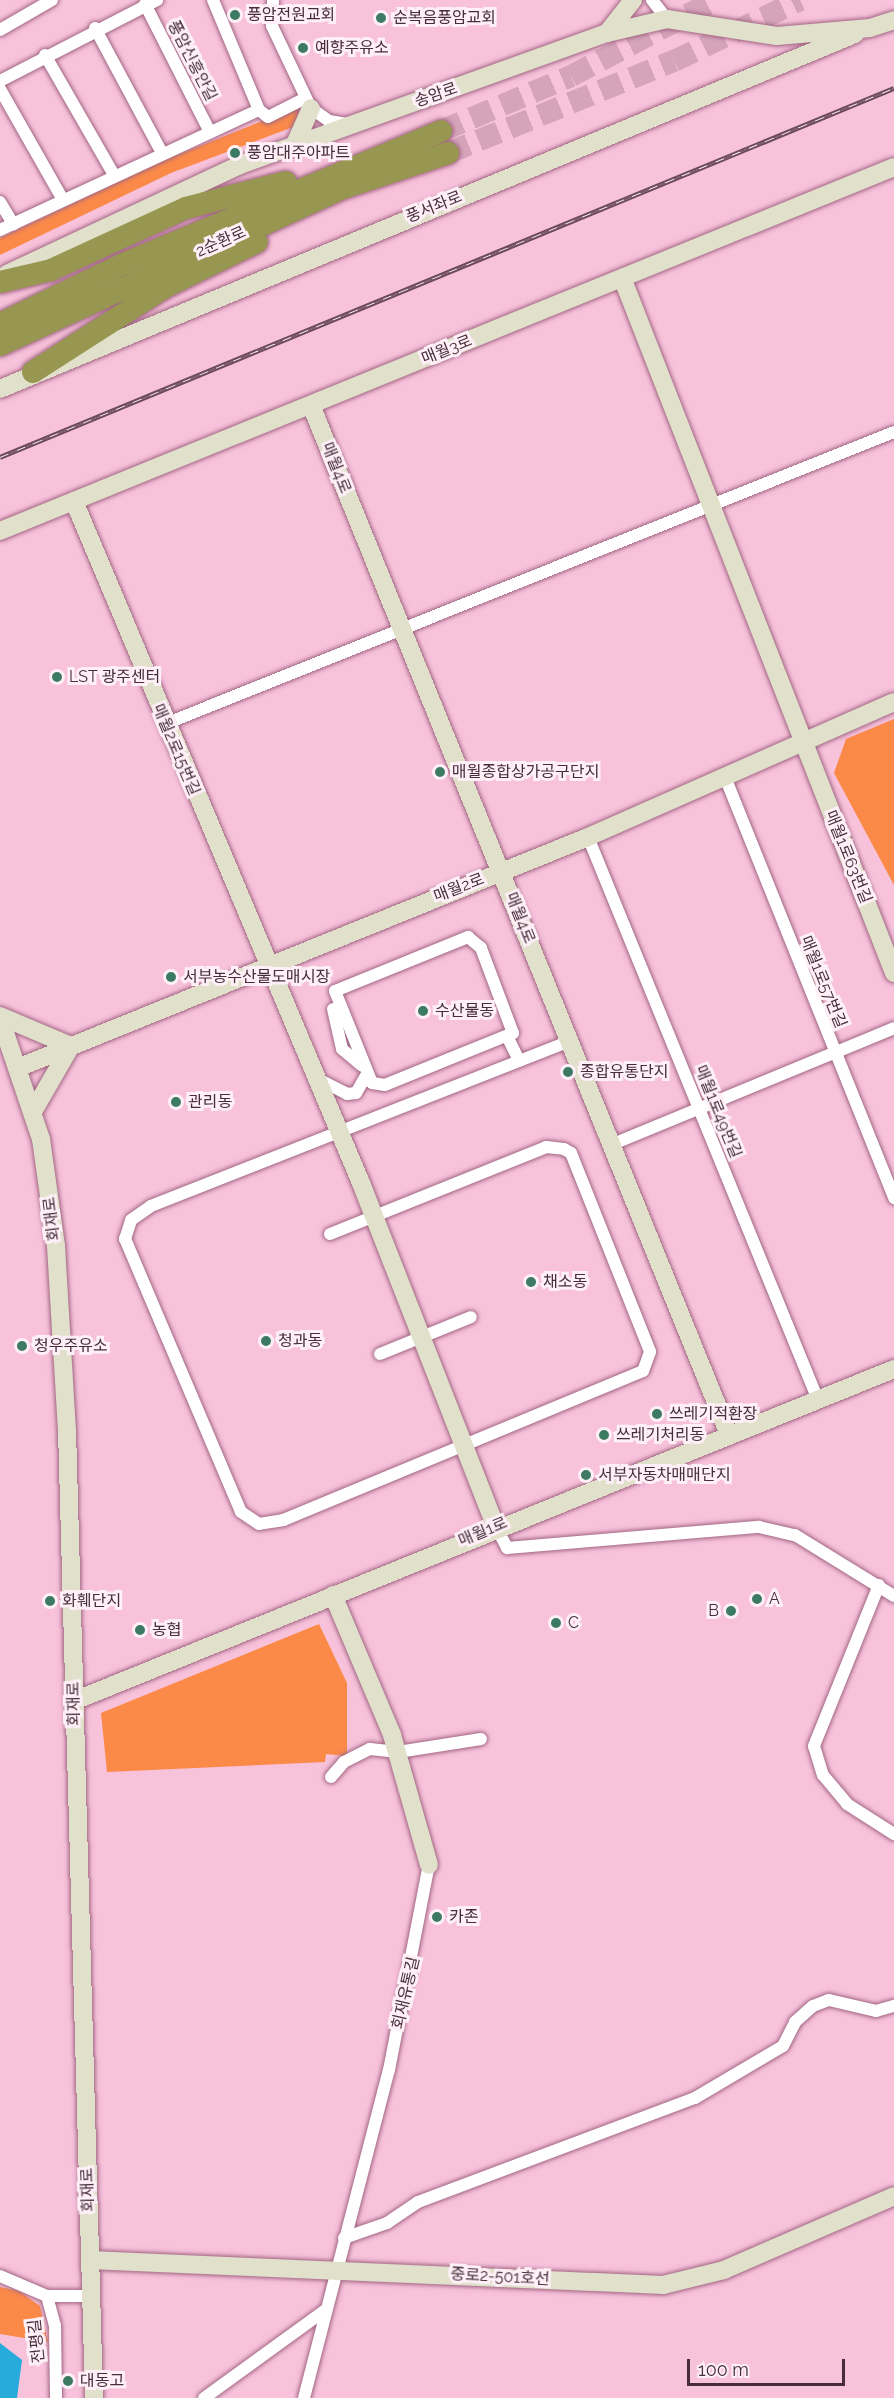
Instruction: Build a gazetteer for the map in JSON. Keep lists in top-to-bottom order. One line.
{"streets":{"highway":["2순환로"],"street":["풍암신흥안길","송암로","풍서좌로","매월3로","매월4로","매월2로15번길","매월1로63번길","매월2로","매월1로57번길","매월1로49번길","회재로","매월1로","회재유통길","중로2-501호선","전평길"]},"crossings":[["송암로","풍서좌로"],["풍서좌로","2순환로"],["매월3로","매월4로"],["매월3로","매월2로15번길"],["매월3로","매월1로63번길"],["매월4로","매월2로"],["매월4로","매월1로"],["매월2로15번길","매월2로"],["매월2로15번길","매월1로"],["매월1로63번길","매월2로"],["매월2로","매월1로57번길"],["매월2로","매월1로49번길"],["매월2로","회재로"],["매월1로49번길","매월1로"],["회재로","매월1로"],["회재로","중로2-501호선"],["매월1로","회재유통길"],["회재유통길","중로2-501호선"]],"places":["풍암전원교회","순복음풍암교회","예향주유소","풍암대주아파트","LST 광주센터","매월종합상가공구단지","서부농수산물도매시장","수산물동","종합유통단지","관리동","채소동","청과동","청우주유소","쓰레기적환장","쓰레기처리동","서부자동차매매단지","A","화훼단지","B","C","농협","카존","대동고"],"scale_bar":"100 m"}
